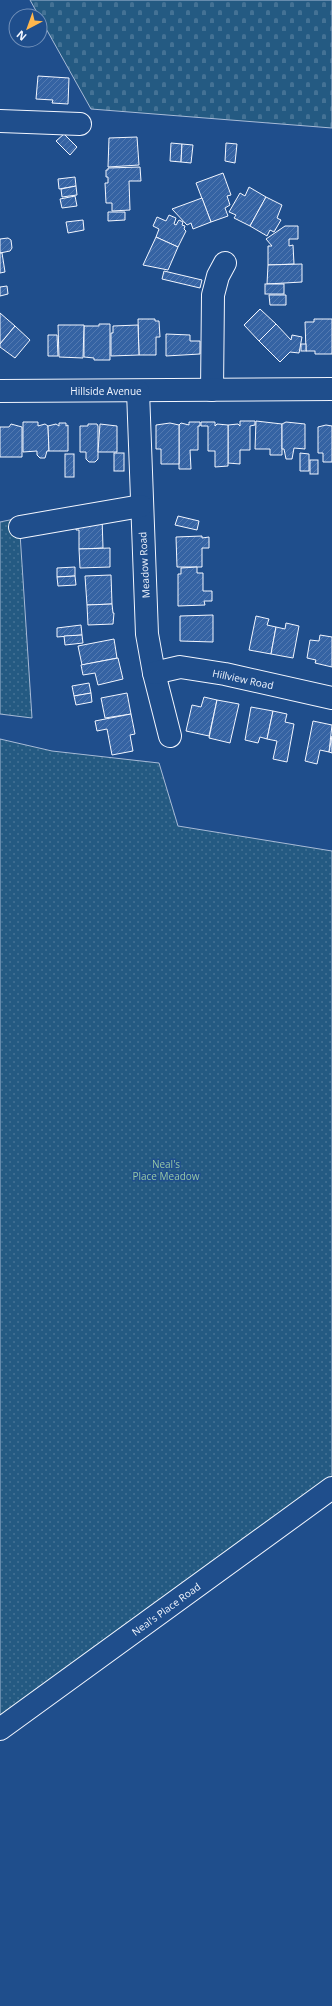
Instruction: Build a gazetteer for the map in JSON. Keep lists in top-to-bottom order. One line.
{"streets":{"street":["Hillside Avenue","Meadow Road","Hillview Road","Neal's Place Road"]},"crossings":[["Hillside Avenue","Meadow Road"],["Meadow Road","Hillview Road"]],"parks":["Neal's Place Meadow"],"north":"bottom left"}
